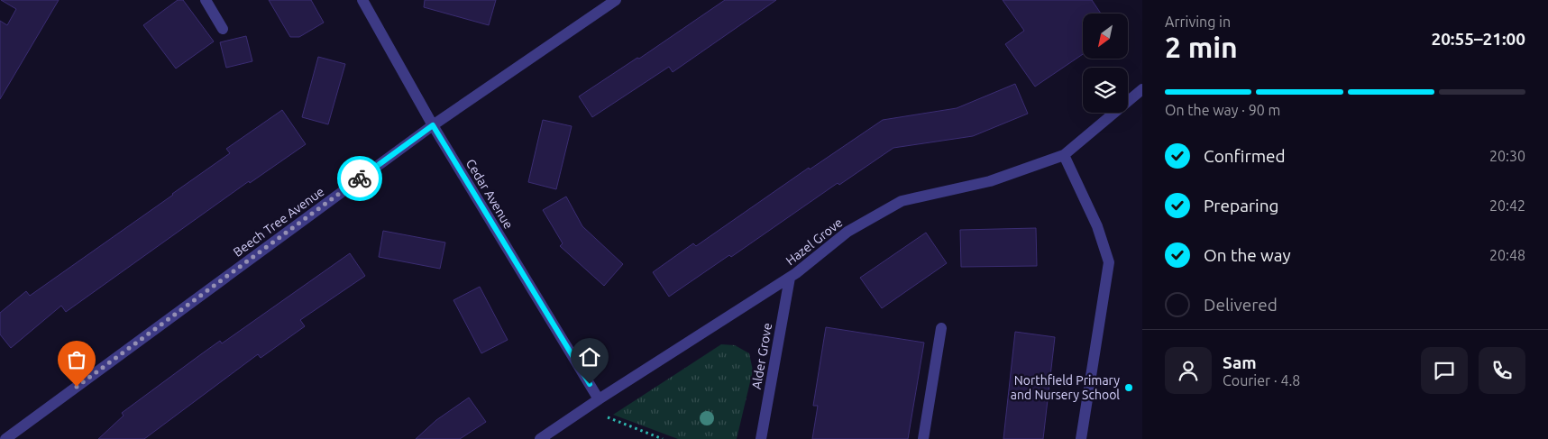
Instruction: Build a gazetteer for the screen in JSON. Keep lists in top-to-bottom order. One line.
{"streets":{"street":["Cedar Avenue","Beech Tree Avenue","Hazel Grove","Alder Grove"]},"crossings":[["Cedar Avenue","Beech Tree Avenue"],["Cedar Avenue","Hazel Grove"],["Hazel Grove","Alder Grove"]],"places":["Northfield Primary and Nursery School"],"north":"bottom left","page":{"heading":["2 min","Arriving in","20:55–21:00"],"panel":["Sam","Courier · 4.8"],"bar":"On the way · 90 m","list":[["Confirmed","20:30"],["Preparing","20:42"],["On the way","20:48"],"Delivered"]}}
